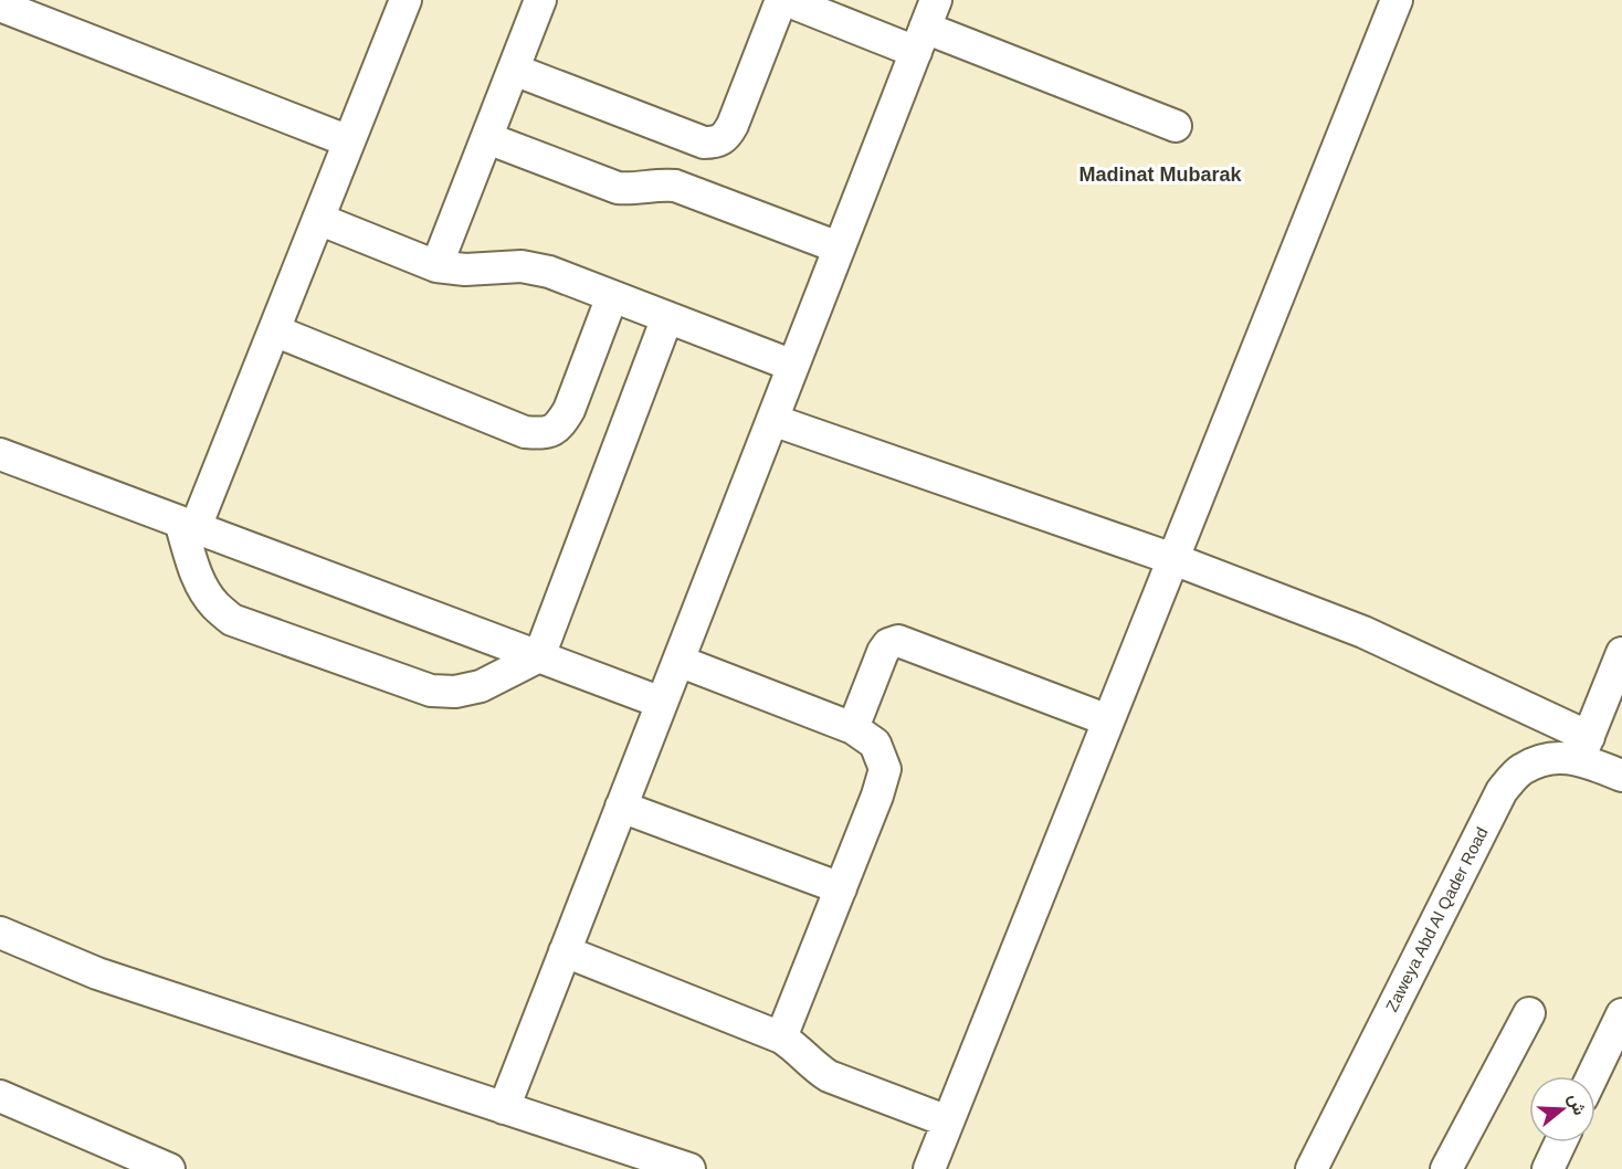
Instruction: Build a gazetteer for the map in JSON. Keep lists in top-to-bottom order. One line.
{"streets":{"street":["Zaweya Abd Al Qader Road"]},"districts":["Madinat Mubarak"],"north":"right"}
